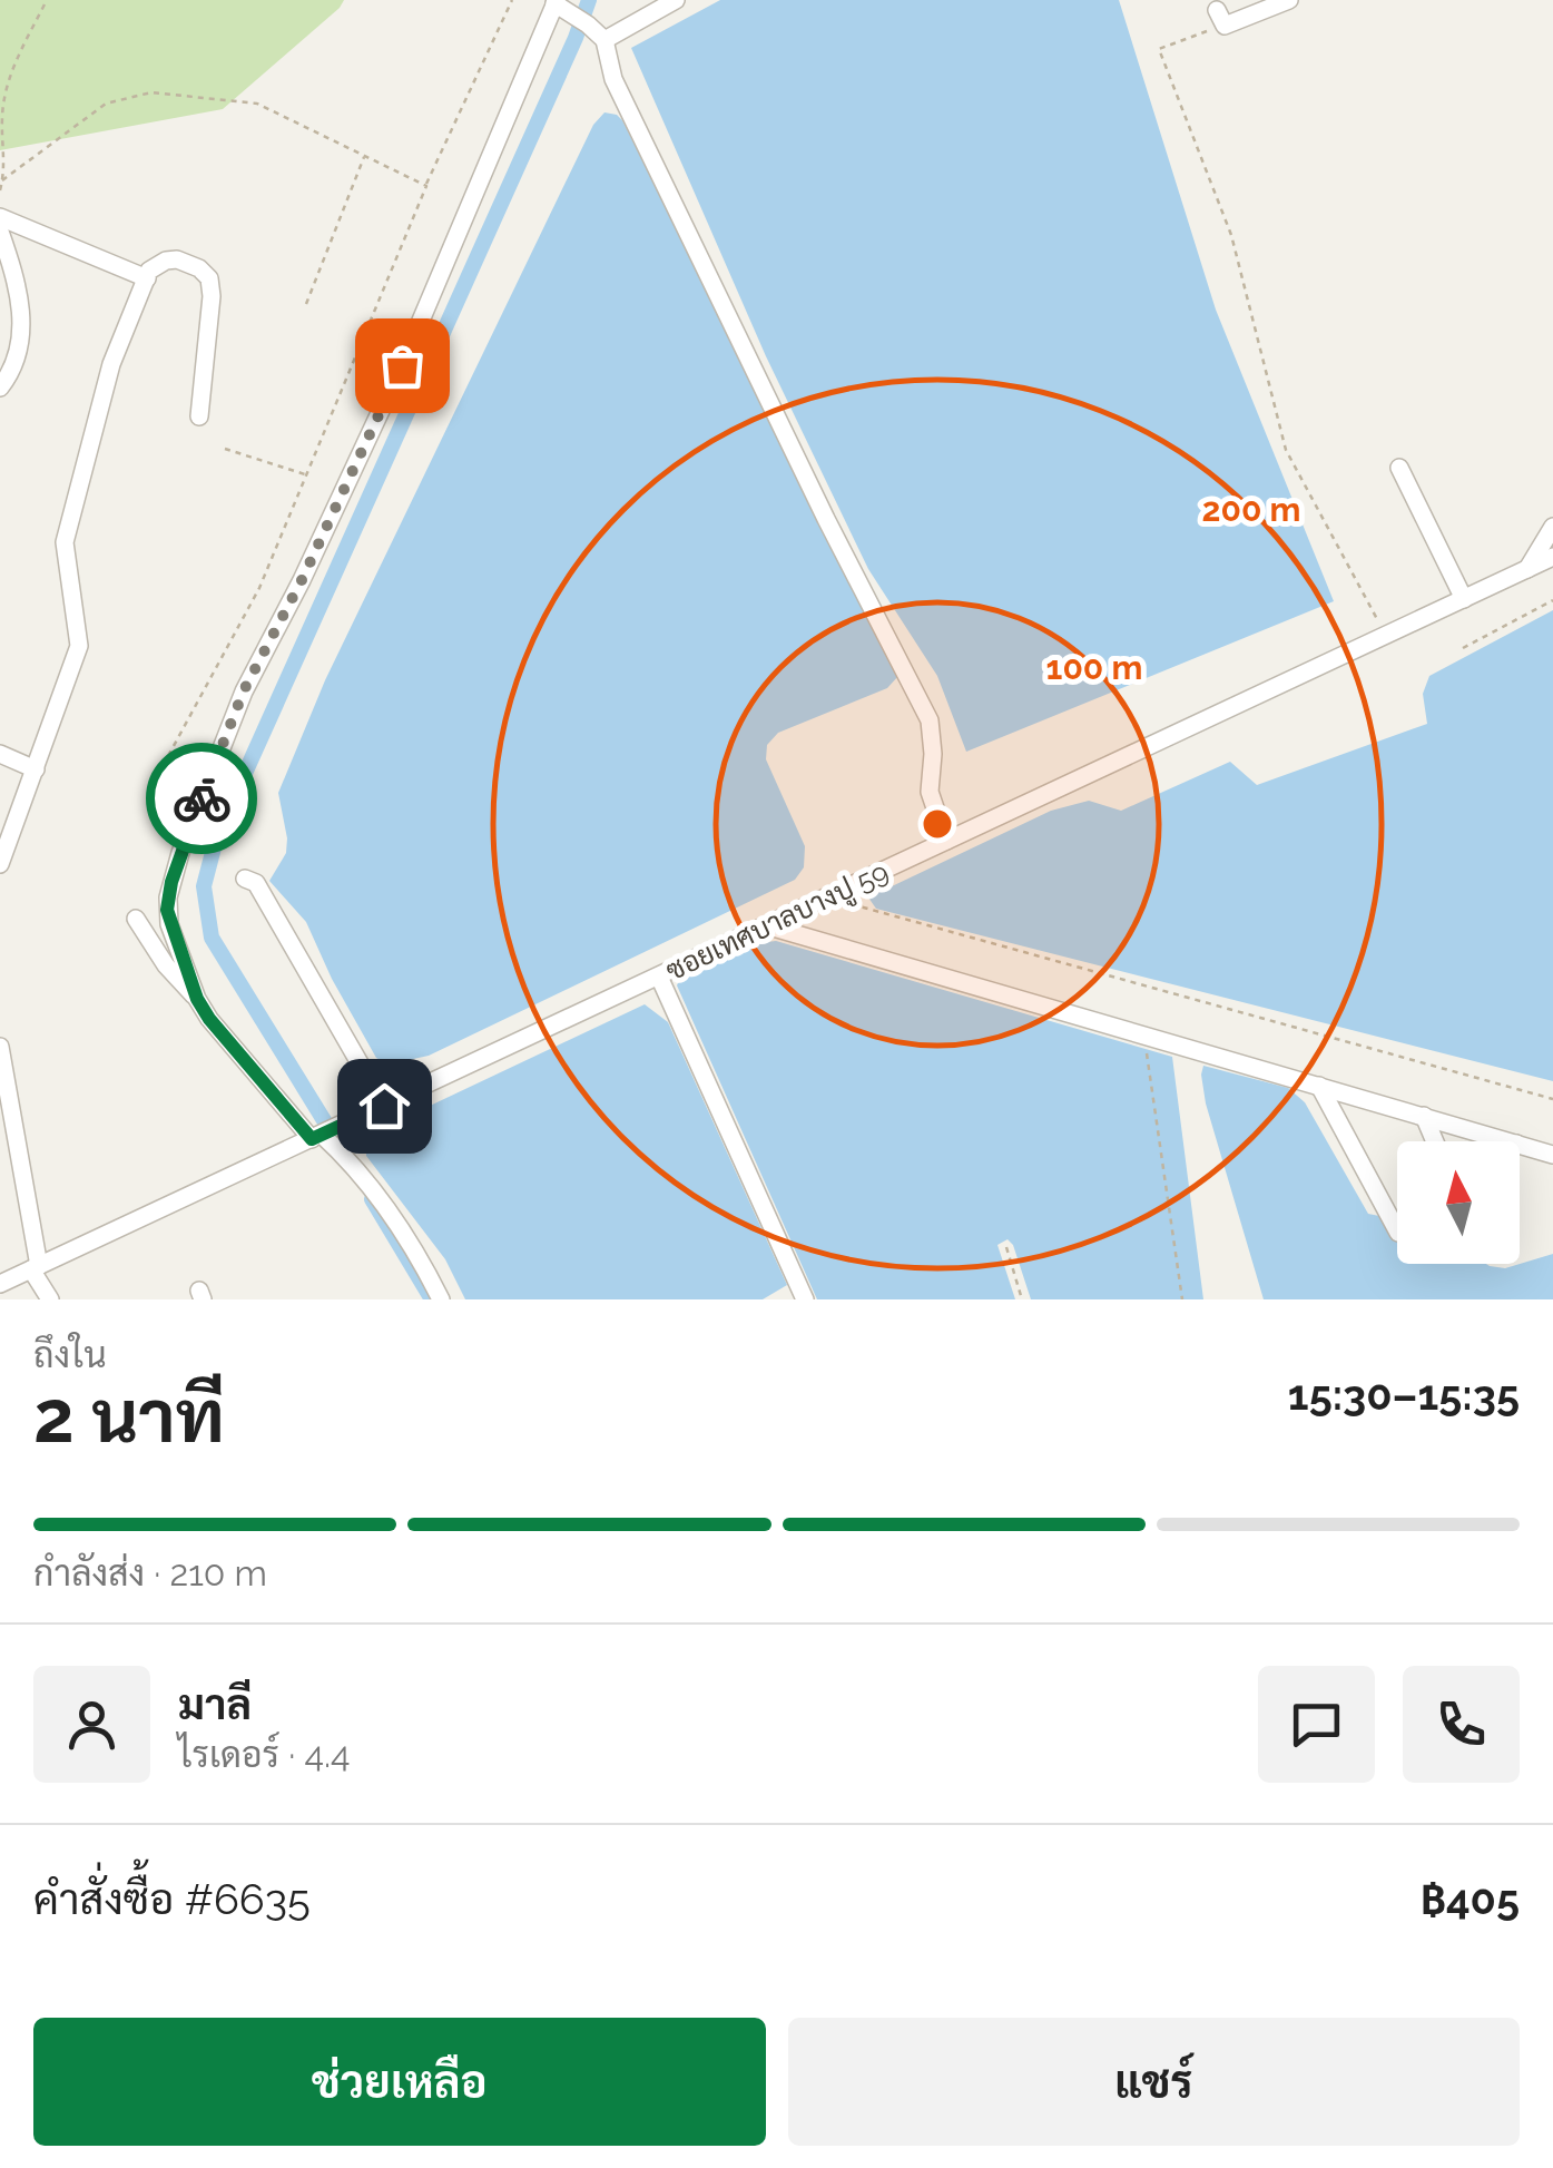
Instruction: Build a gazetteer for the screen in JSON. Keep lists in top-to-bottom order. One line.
{"streets":{"street":["ซอยเทศบาลบางปู 59"]},"north":"top","page":{"heading":["2 นาที","ถึงใน","15:30–15:35"],"panel":["มาลี","ไรเดอร์ · 4.4","คำสั่งซื้อ #6635","฿405"],"bar":"กำลังส่ง · 210 m","buttons":["ช่วยเหลือ","แชร์"]},"rings":["200 m","100 m"]}
